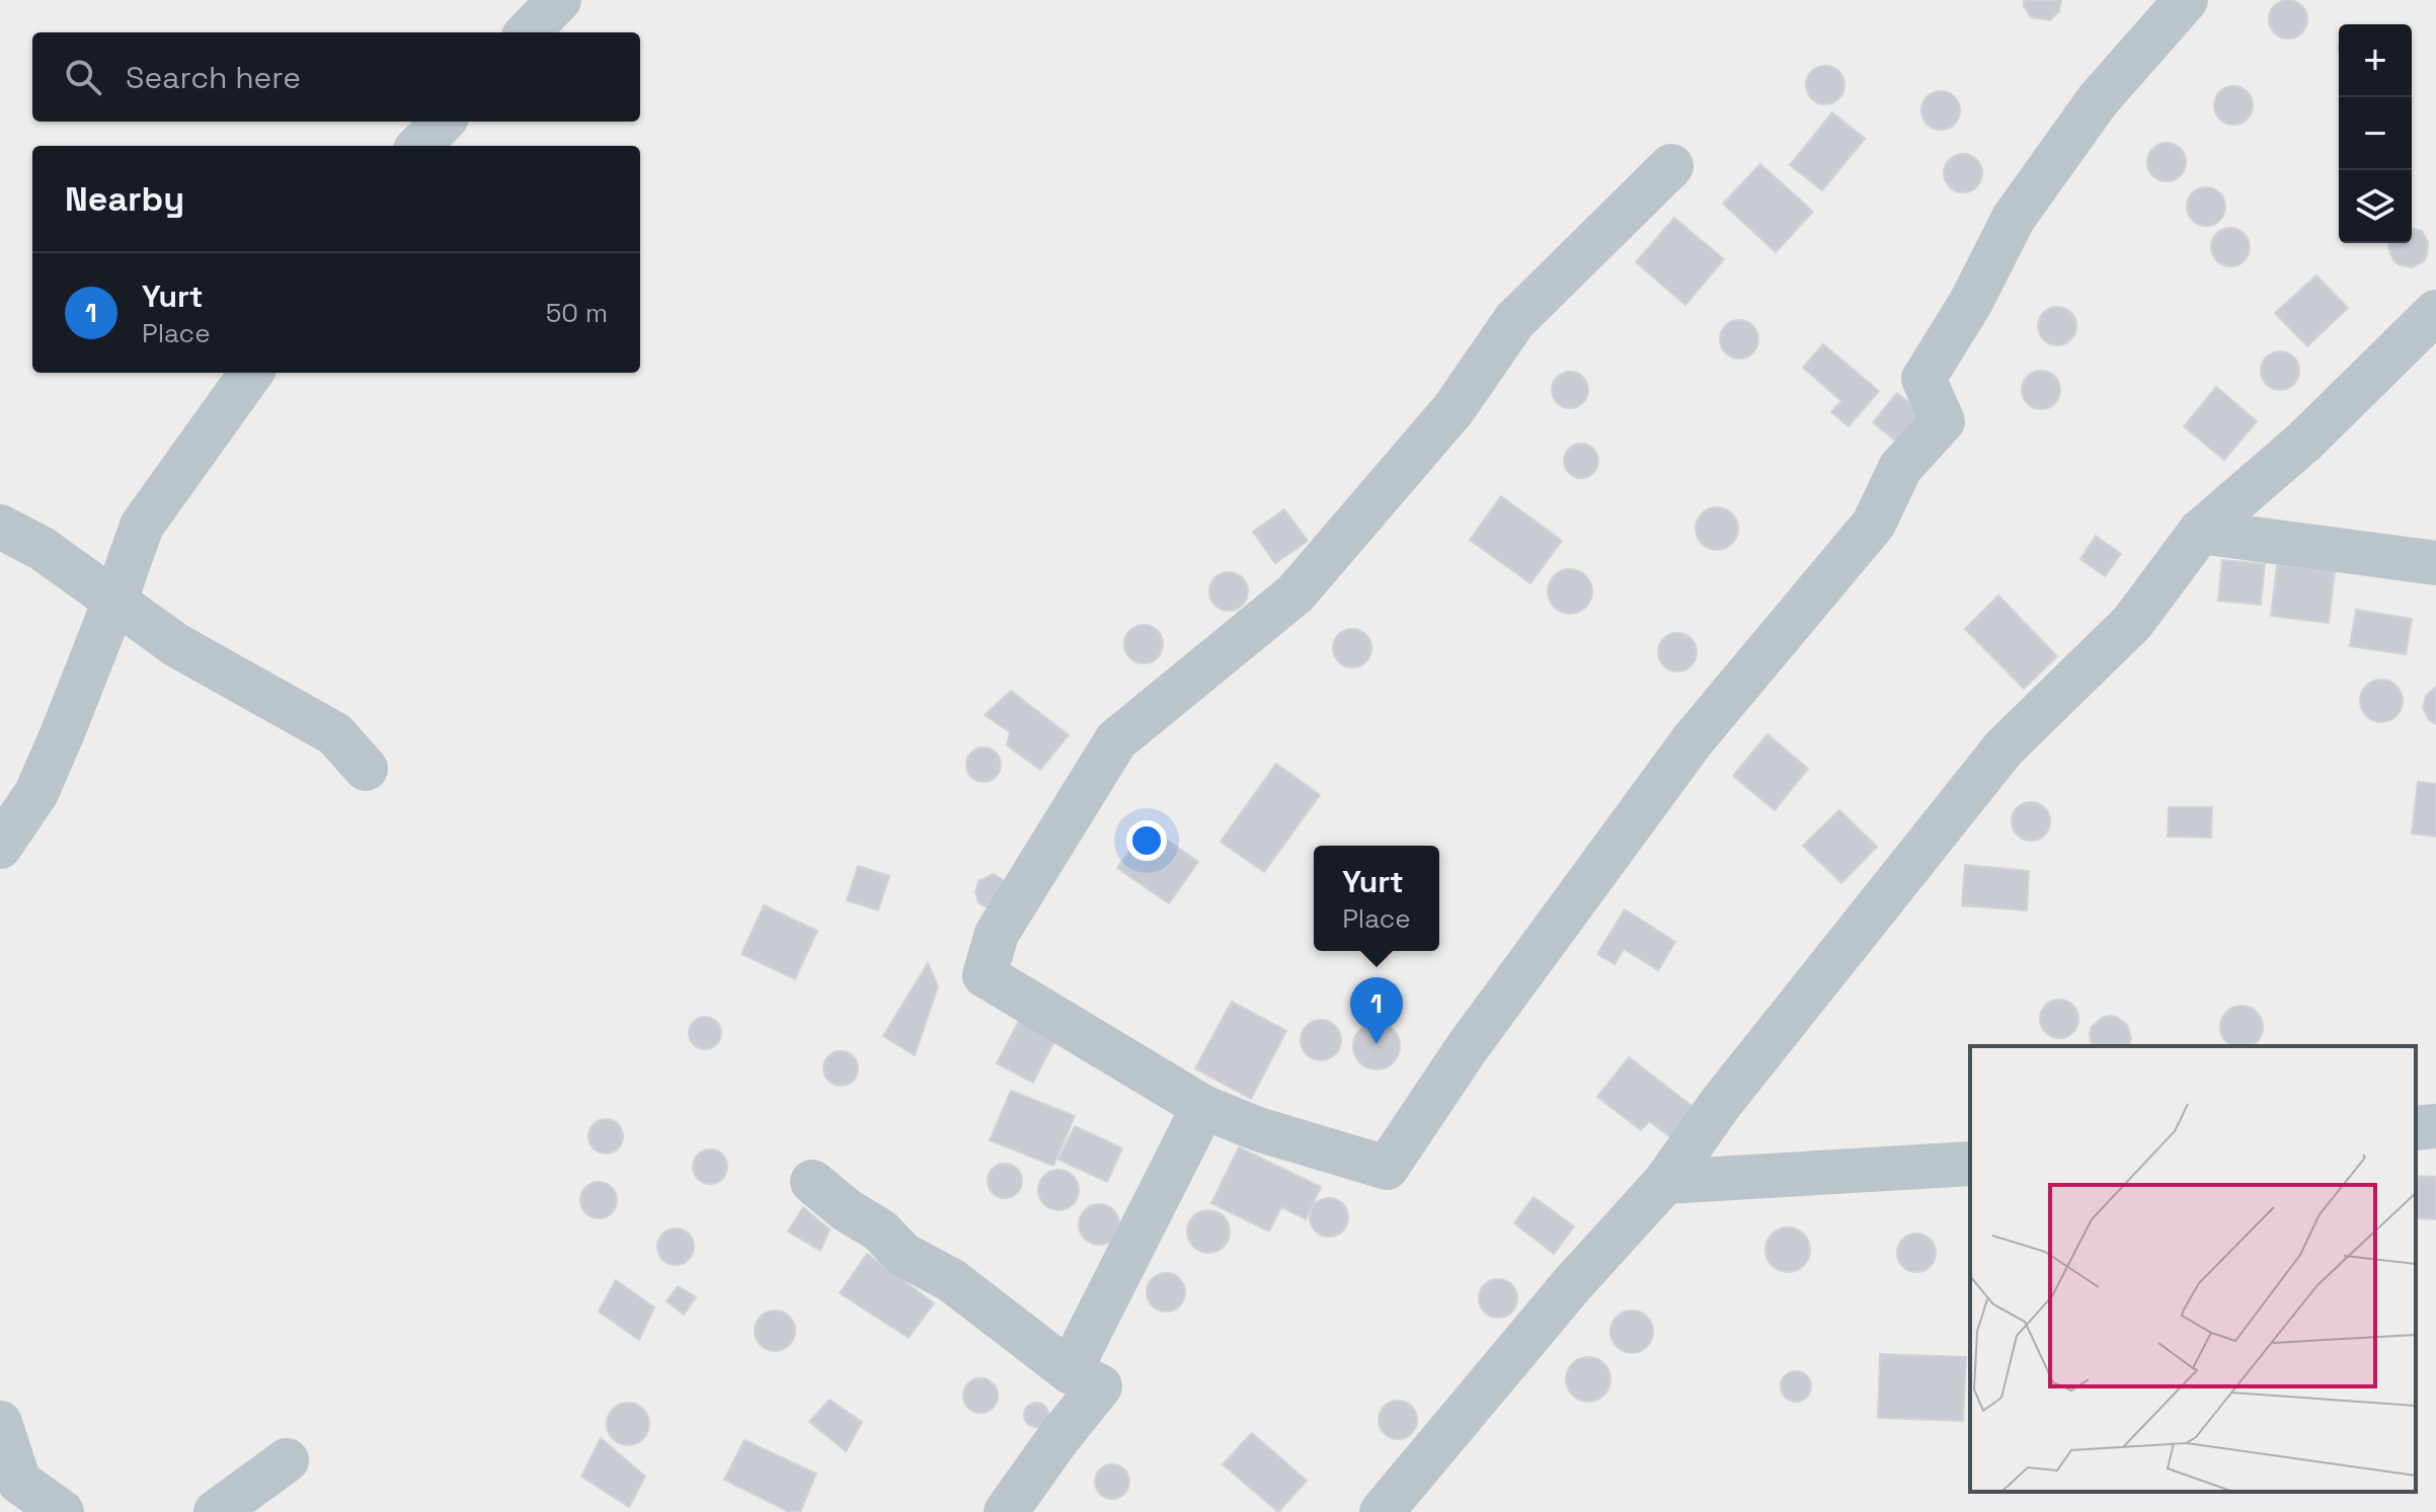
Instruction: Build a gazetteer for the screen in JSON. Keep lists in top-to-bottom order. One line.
{"page":{"map_buttons":["+","−"],"search":"Search here","heading":"Nearby","list":[{"mark":"1","name":"Yurt","note":"Place","value":"50 m"}],"popup":["Yurt","Place"],"pins":"1"}}
